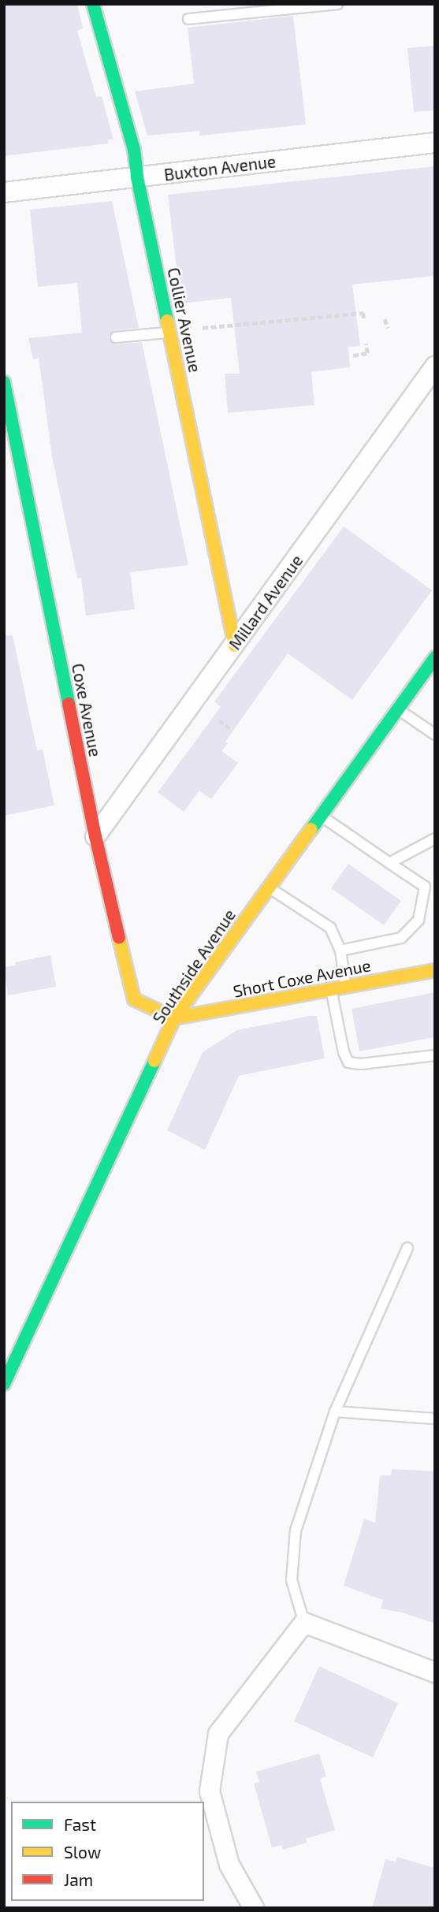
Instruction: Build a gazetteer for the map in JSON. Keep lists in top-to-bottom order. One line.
{"streets":{"street":["Buxton Avenue","Collier Avenue","Millard Avenue","Coxe Avenue","Southside Avenue","Short Coxe Avenue"]},"crossings":[["Buxton Avenue","Collier Avenue"],["Collier Avenue","Millard Avenue"],["Millard Avenue","Coxe Avenue"],["Coxe Avenue","Southside Avenue"],["Coxe Avenue","Short Coxe Avenue"],["Southside Avenue","Short Coxe Avenue"]],"legend":["Fast","Slow","Jam"]}
